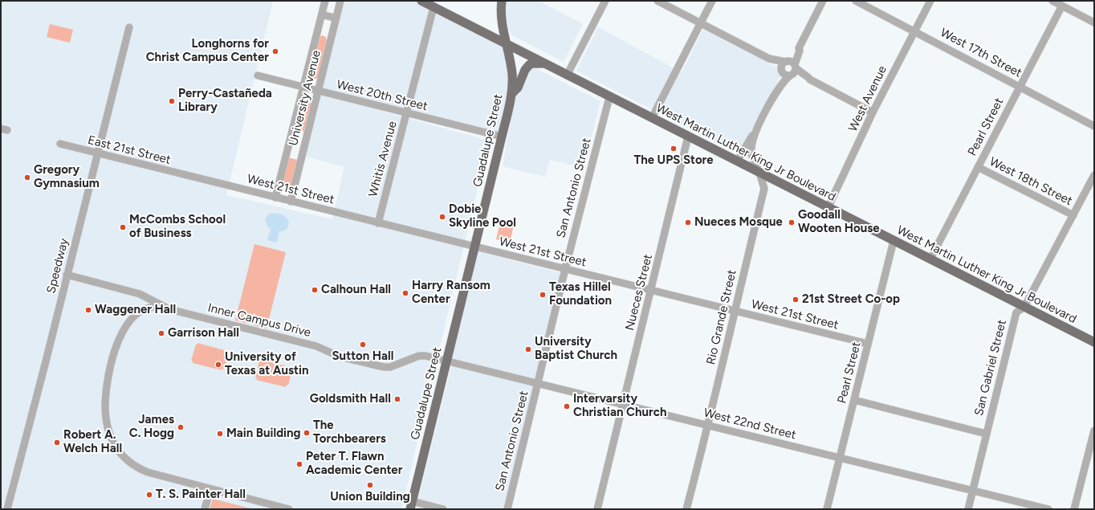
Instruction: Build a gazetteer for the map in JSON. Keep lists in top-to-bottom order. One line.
{"streets":{"main road":["Guadalupe Street","West Martin Luther King Jr Boulevard"],"street":["West 17th Street","West 20th Street","University Avenue","West Avenue","Pearl Street","East 21st Street","Whitis Avenue","West 18th Street","San Antonio Street","West 21st Street","Speedway","Nueces Street","Rio Grande Street","Inner Campus Drive","San Gabriel Street","West 22nd Street"]},"crossings":[["West 17th Street","West Avenue"],["West 17th Street","Pearl Street"],["West 20th Street","University Avenue"],["West 20th Street","Guadalupe Street"],["West 20th Street","Whitis Avenue"],["University Avenue","West 21st Street"],["West Avenue","West Martin Luther King Jr Boulevard"],["Pearl Street","West Martin Luther King Jr Boulevard"],["Pearl Street","West 18th Street"],["Pearl Street","West 21st Street"],["Pearl Street","West 22nd Street"],["Guadalupe Street","West Martin Luther King Jr Boulevard"],["Guadalupe Street","West 21st Street"],["Guadalupe Street","Inner Campus Drive"],["Guadalupe Street","West 22nd Street"],["East 21st Street","West 21st Street"],["East 21st Street","Speedway"],["West Martin Luther King Jr Boulevard","Whitis Avenue"],["West Martin Luther King Jr Boulevard","San Antonio Street"],["West Martin Luther King Jr Boulevard","Nueces Street"],["West Martin Luther King Jr Boulevard","Rio Grande Street"],["West Martin Luther King Jr Boulevard","San Gabriel Street"],["Whitis Avenue","West 21st Street"],["West 18th Street","San Gabriel Street"],["San Antonio Street","West 21st Street"],["San Antonio Street","West 22nd Street"],["West 21st Street","Nueces Street"],["West 21st Street","Rio Grande Street"],["Speedway","Inner Campus Drive"],["Nueces Street","West 22nd Street"],["Rio Grande Street","West 22nd Street"],["Inner Campus Drive","West 22nd Street"],["San Gabriel Street","West 22nd Street"]],"places":["Longhorns for Christ Campus Center","Perry-Castañeda Library","The UPS Store","Gregory Gymnasium","Dobie Skyline Pool","Nueces Mosque","Goodall Wooten House","McCombs School of Business","Calhoun Hall","Harry Ransom Center","Texas Hillel Foundation","21st Street Co-op","Waggener Hall","Garrison Hall","Sutton Hall","University Baptist Church","University of Texas at Austin","Goldsmith Hall","Intervarsity Christian Church","James C. Hogg","The Torchbearers","Main Building","Robert A. Welch Hall","Peter T. Flawn Academic Center","Union Building","T. S. Painter Hall"]}
